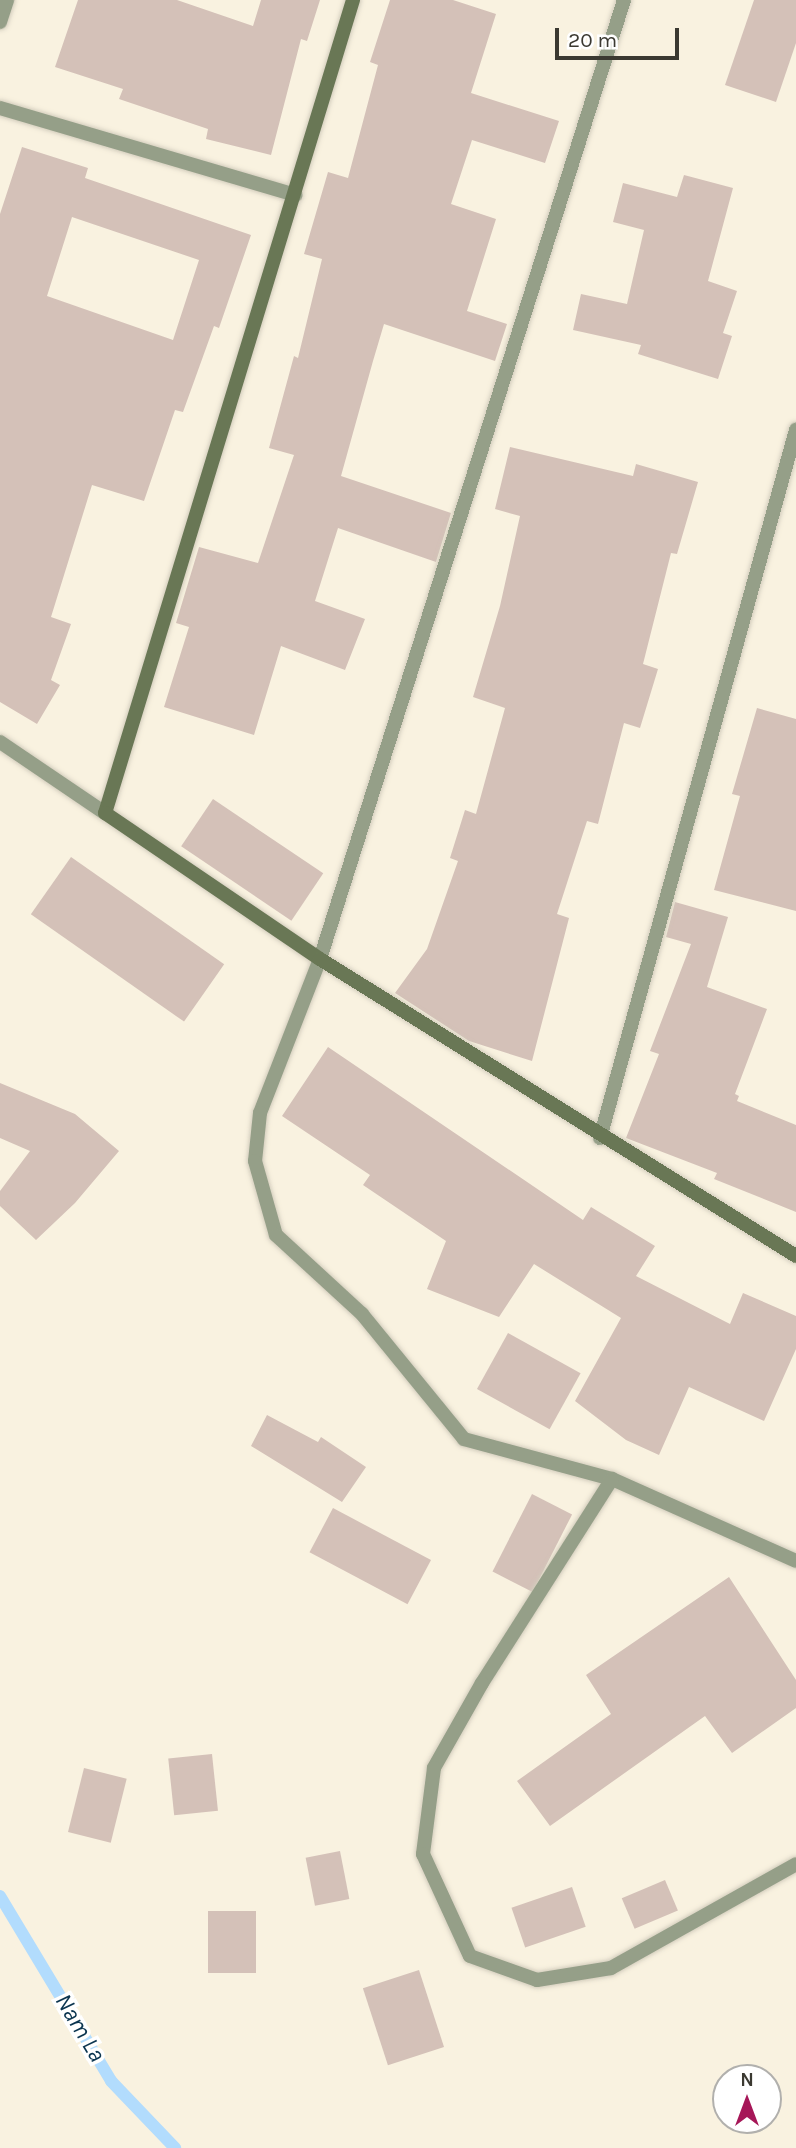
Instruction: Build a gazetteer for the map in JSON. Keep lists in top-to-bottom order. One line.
{"water":["Nam La"],"scale_bar":"20 m","north":"top"}
